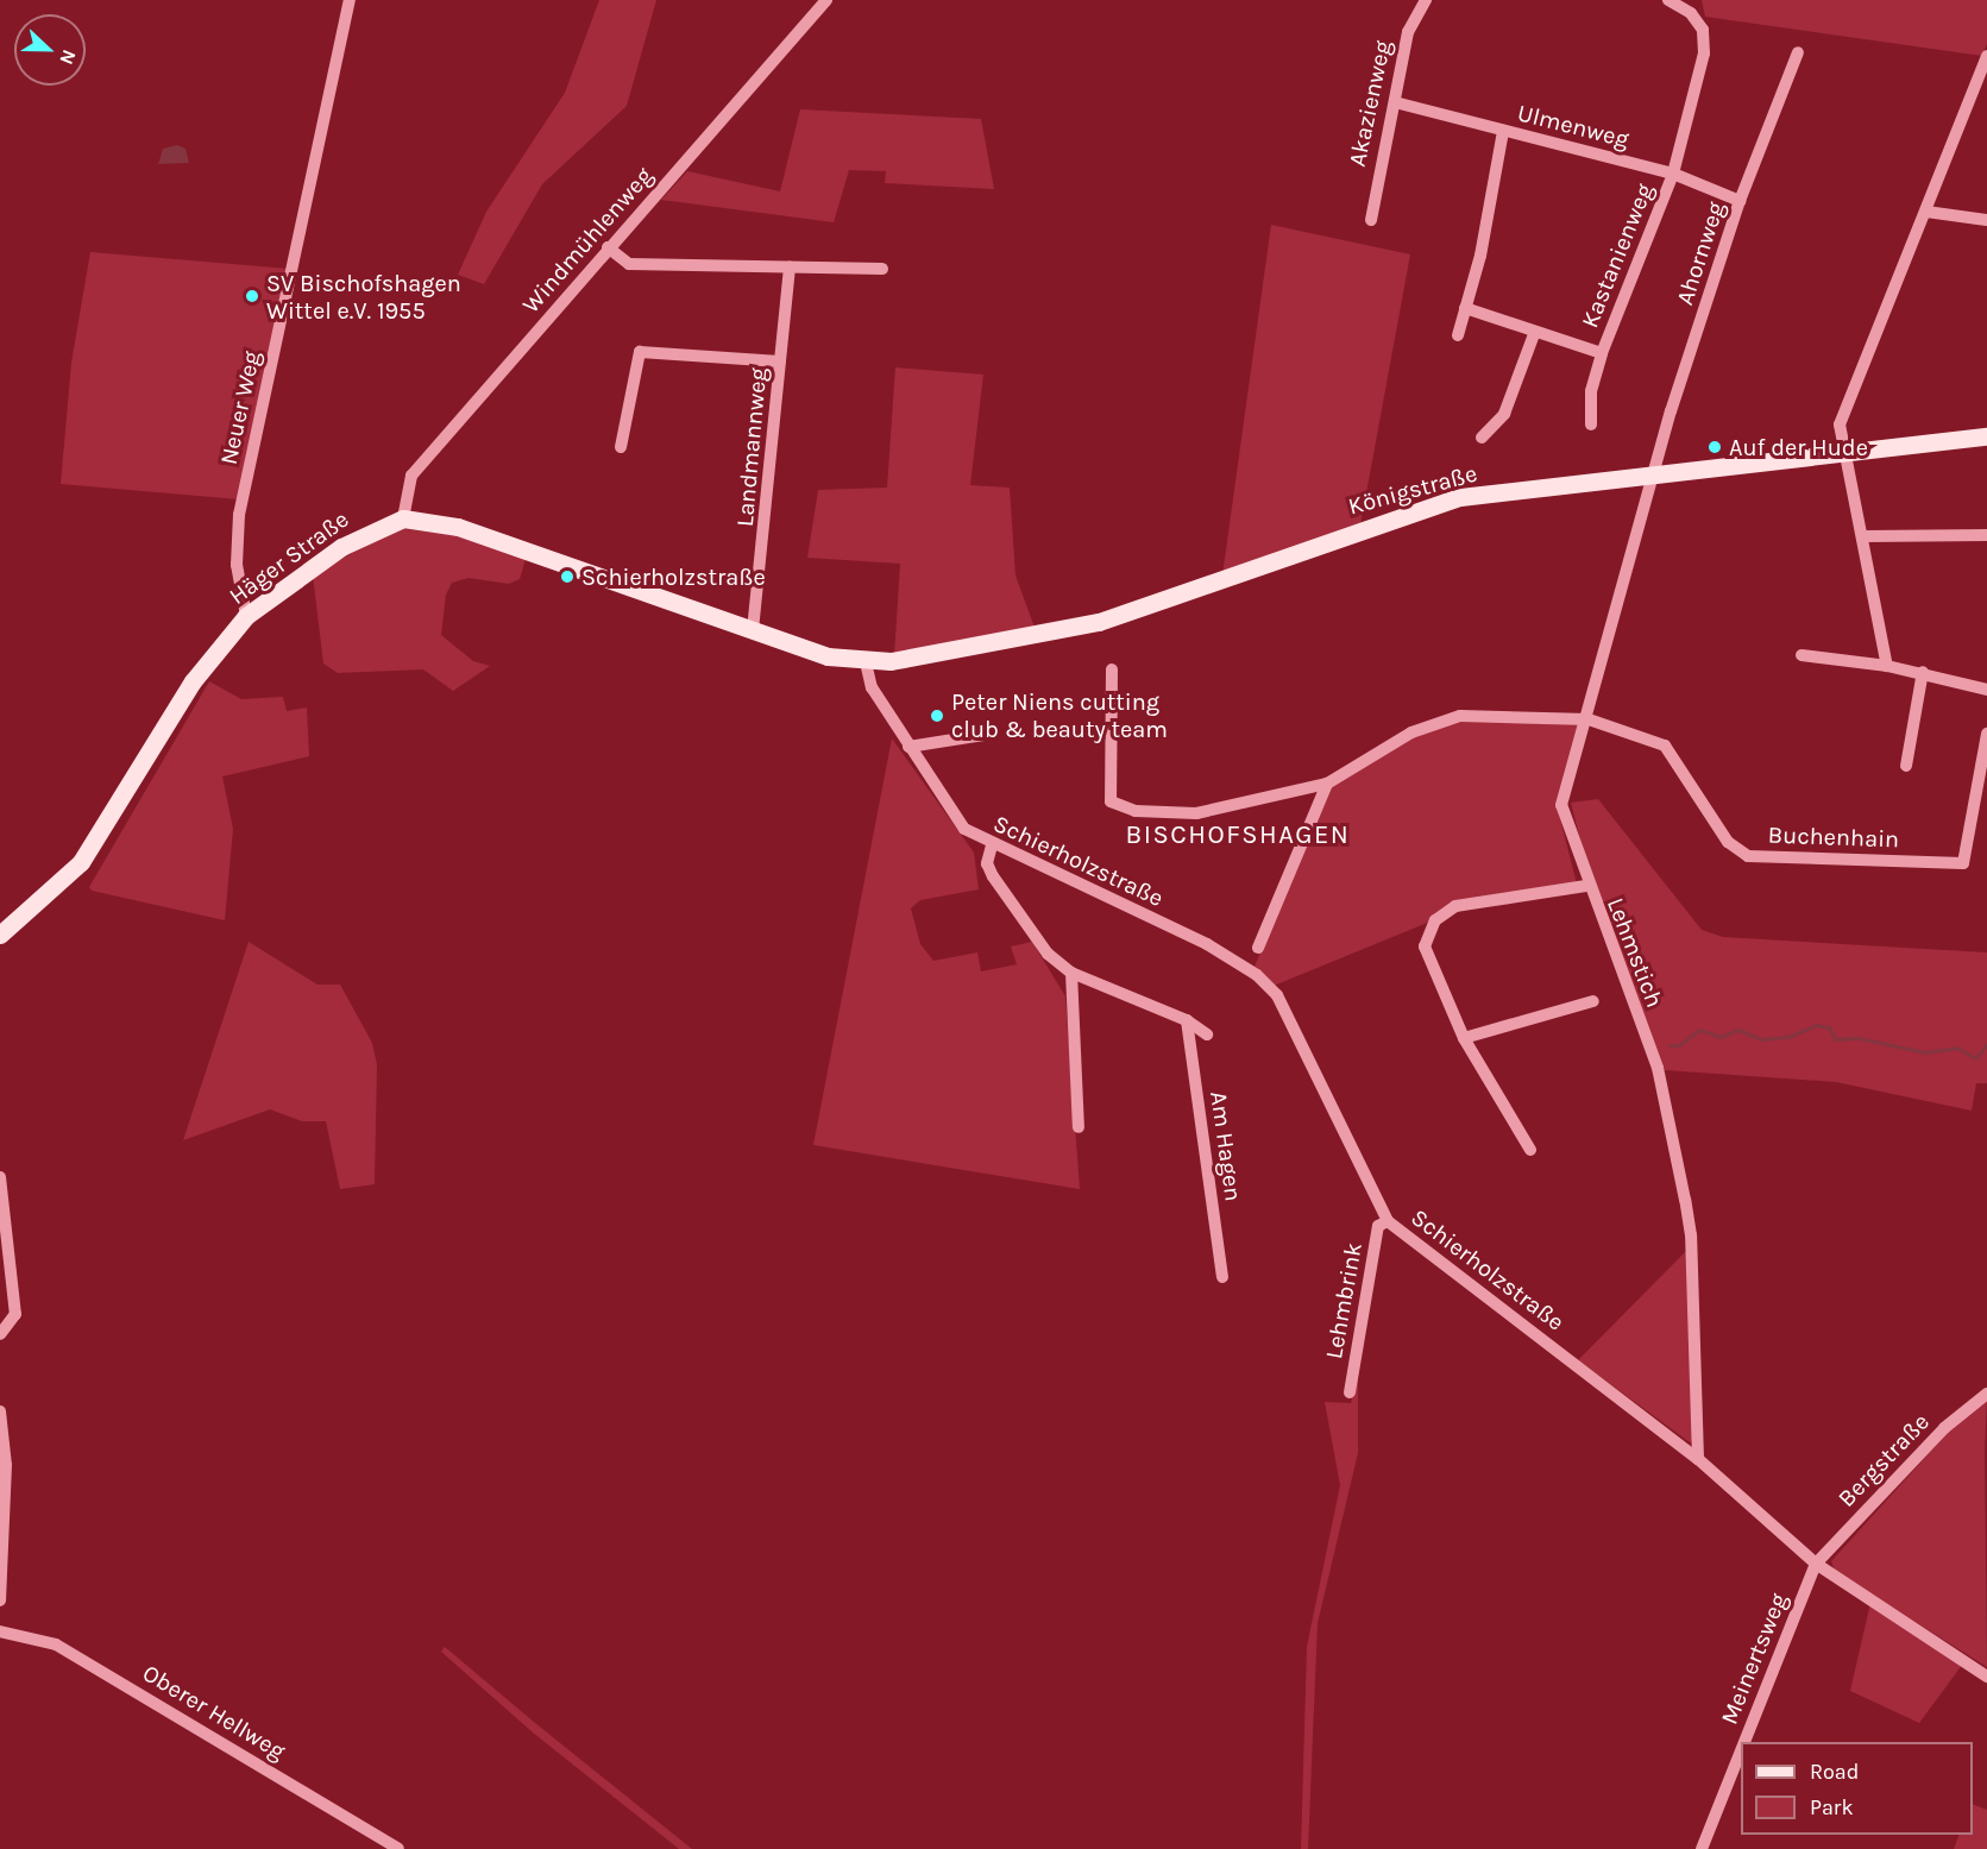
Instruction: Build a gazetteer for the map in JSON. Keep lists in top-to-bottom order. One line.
{"streets":{"main road":["Königstraße","Häger Straße"],"street":["Akazienweg","Ulmenweg","Windmühlenweg","Ahornweg","Kastanienweg","Neuer Weg","Landmannweg","Buchenhain","Schierholzstraße","Lehmstich","Am Hagen","Lehmbrink","Bergstraße","Meinertsweg","Oberer Hellweg"]},"crossings":[["Akazienweg","Ulmenweg"],["Ulmenweg","Ahornweg"],["Ulmenweg","Kastanienweg"],["Windmühlenweg","Häger Straße"],["Ahornweg","Königstraße"],["Ahornweg","Lehmstich"],["Neuer Weg","Häger Straße"],["Königstraße","Schierholzstraße"],["Königstraße","Lehmstich"],["Buchenhain","Lehmstich"],["Schierholzstraße","Lehmstich"],["Schierholzstraße","Lehmbrink"],["Schierholzstraße","Bergstraße"],["Schierholzstraße","Meinertsweg"],["Bergstraße","Meinertsweg"]],"districts":["BISCHOFSHAGEN"],"places":["SV Bischofshagen Wittel e.V. 1955","Auf der Hude","Schierholzstraße","Peter Niens cutting club & beauty team"],"legend":["Road","Park"],"north":"right"}
